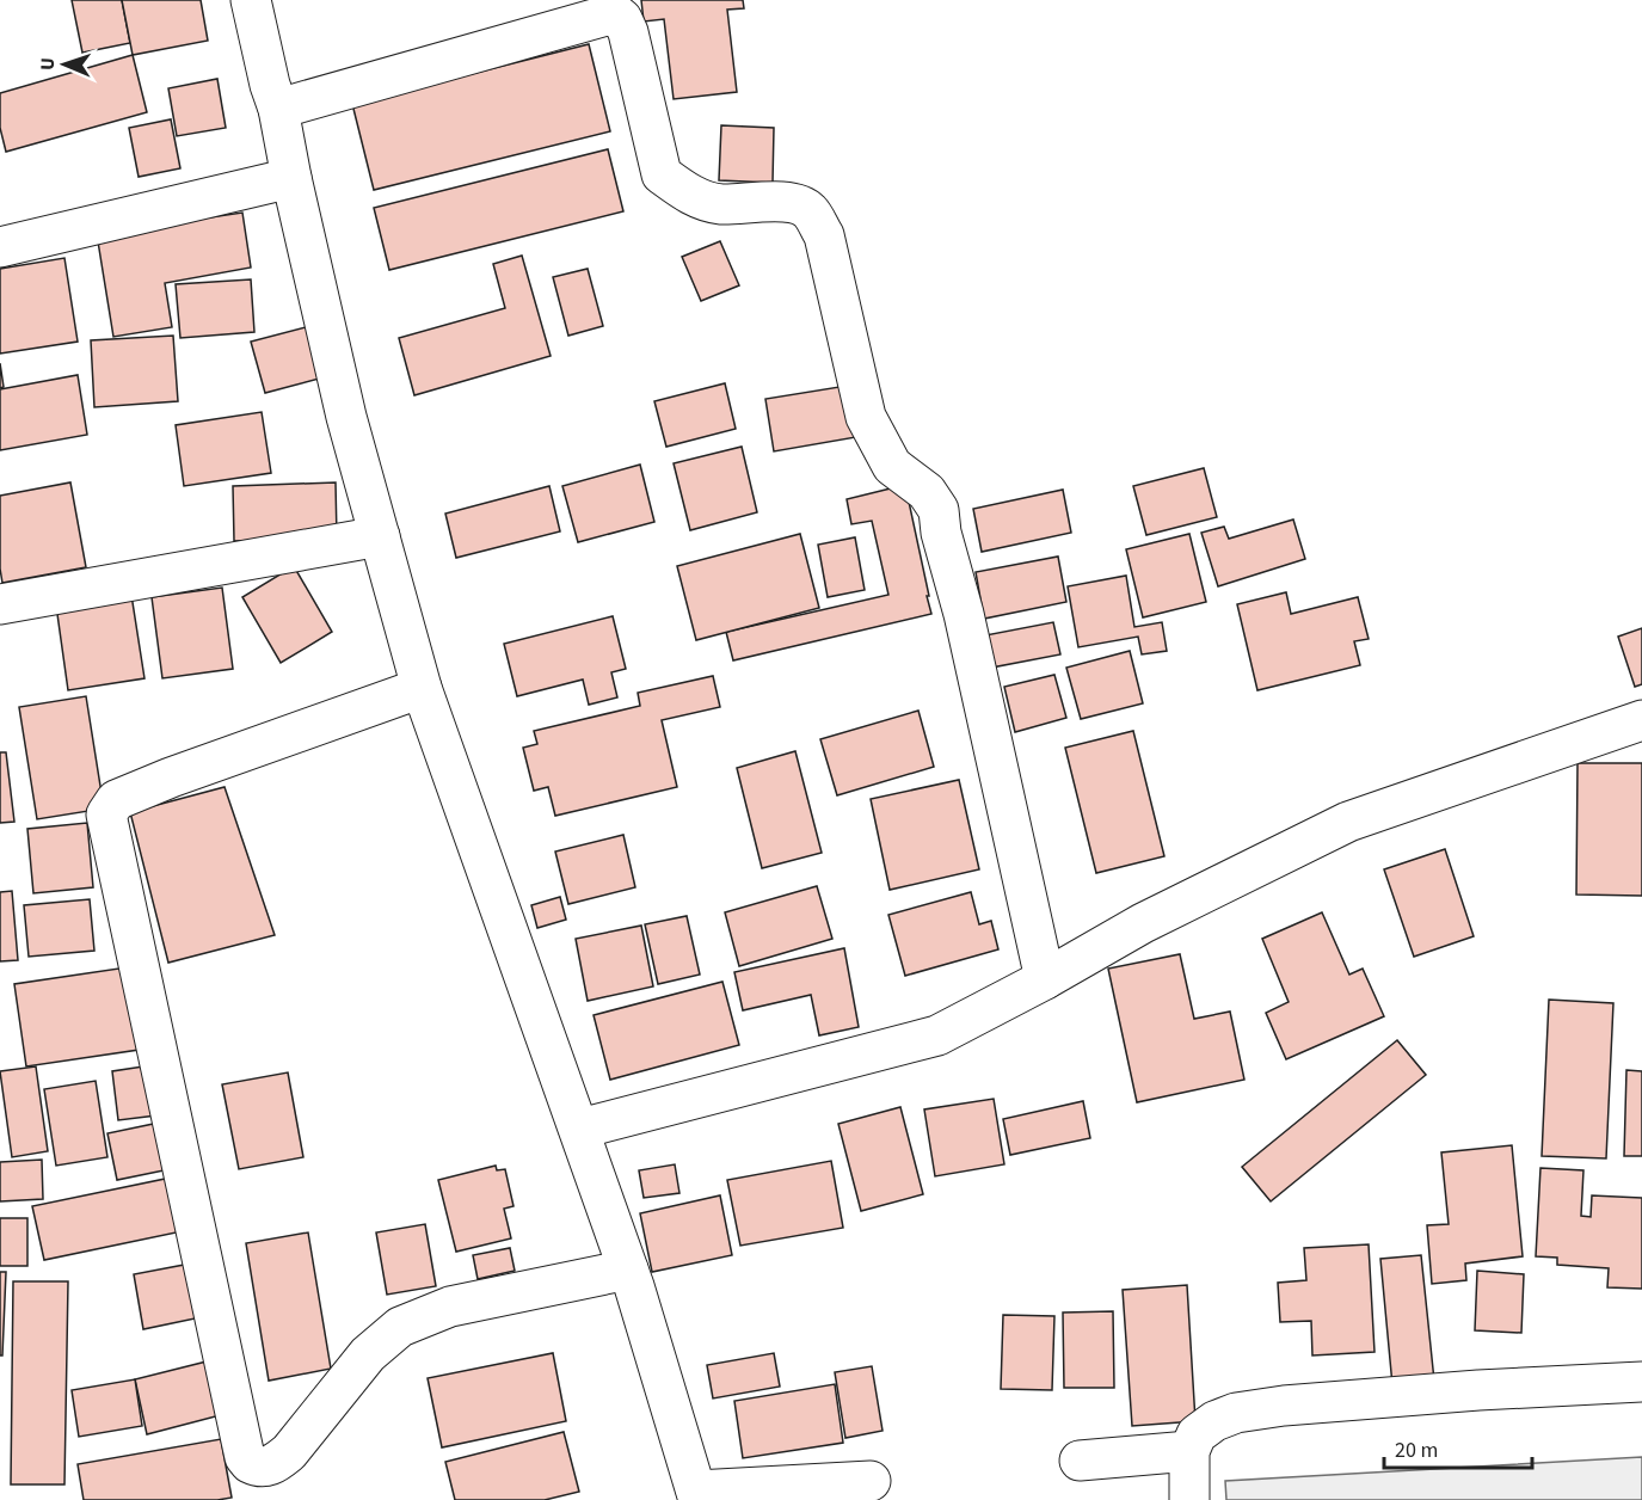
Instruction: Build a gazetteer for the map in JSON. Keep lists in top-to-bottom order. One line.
{"scale_bar":"20 m","north":"left"}
